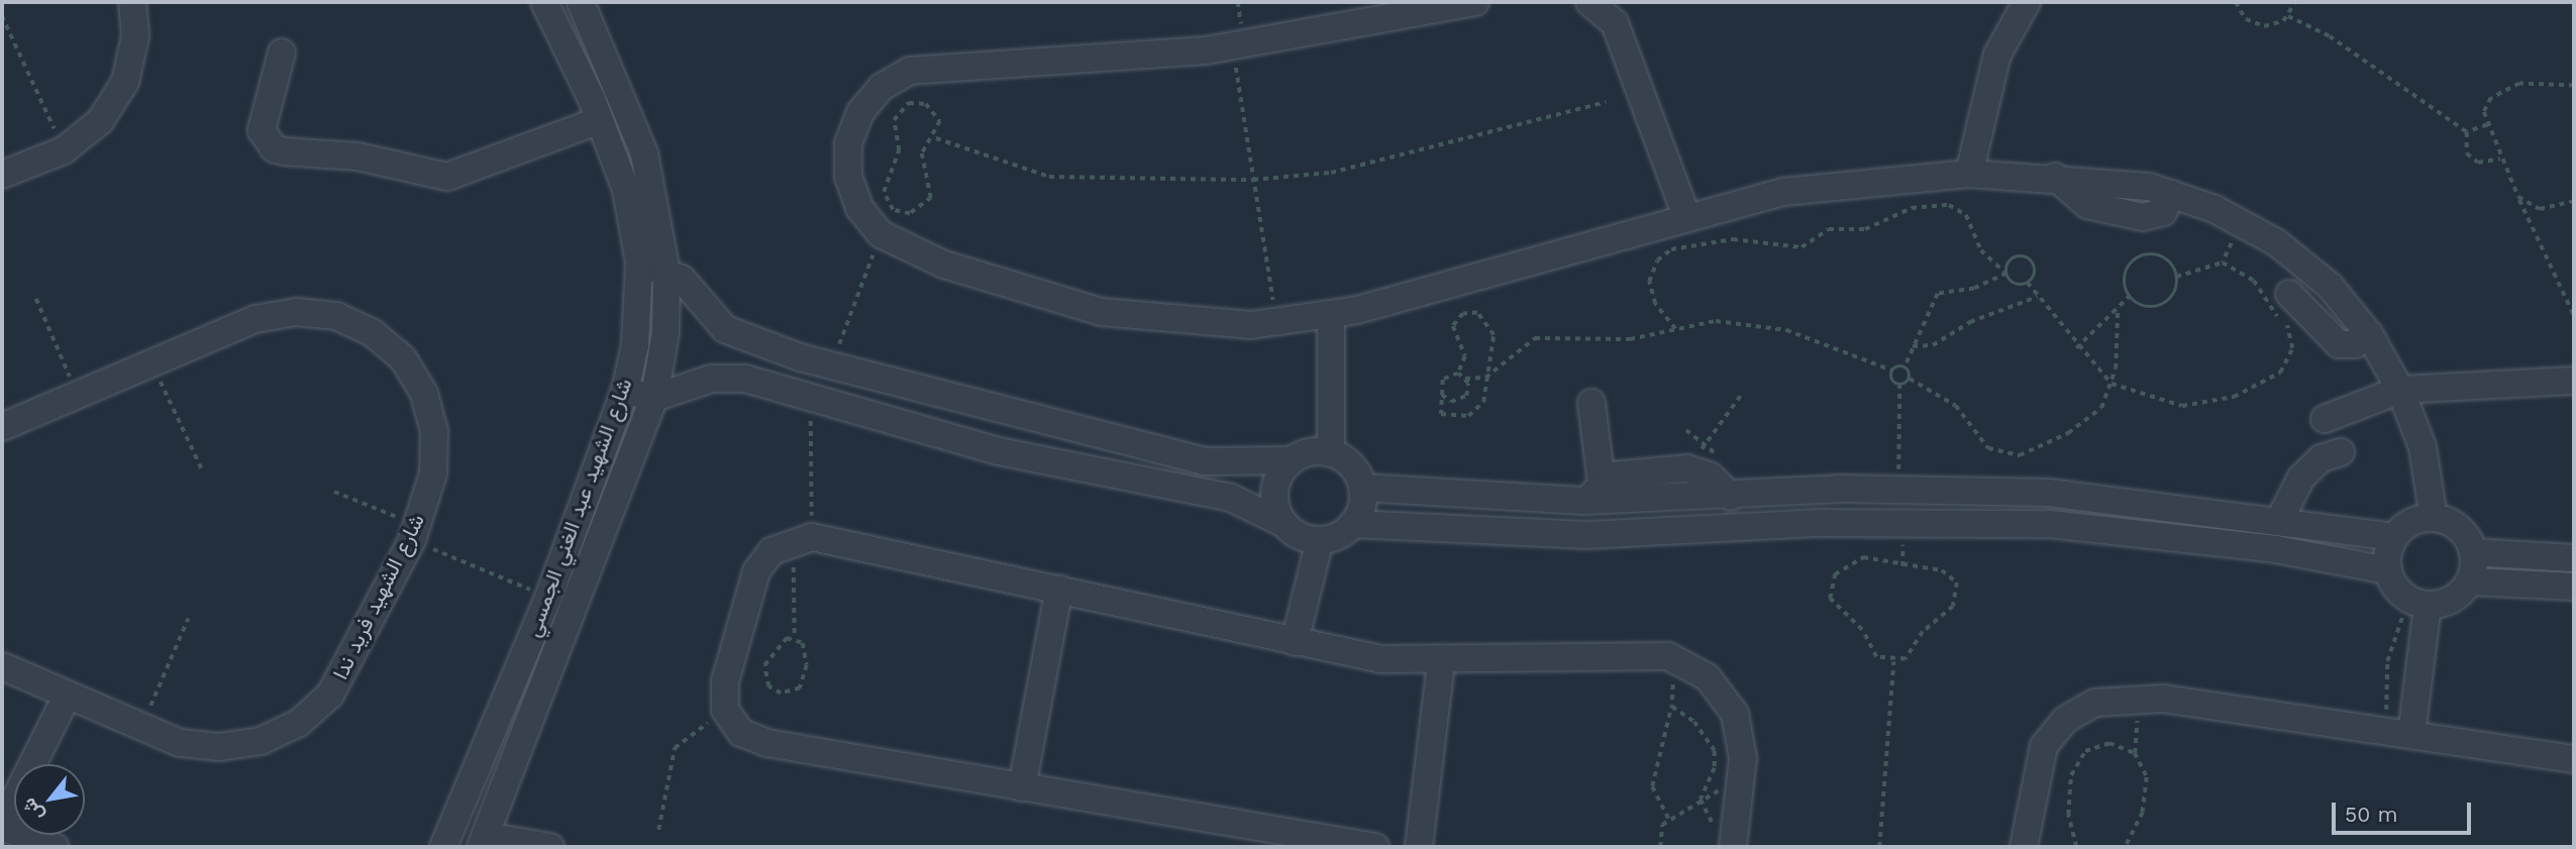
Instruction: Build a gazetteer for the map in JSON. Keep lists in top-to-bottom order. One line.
{"streets":{"street":["شارع الشهيد عبد الغني الجمسي","شارع الشهيد فريد ندا"]},"scale_bar":"50 m","north":"bottom left"}
